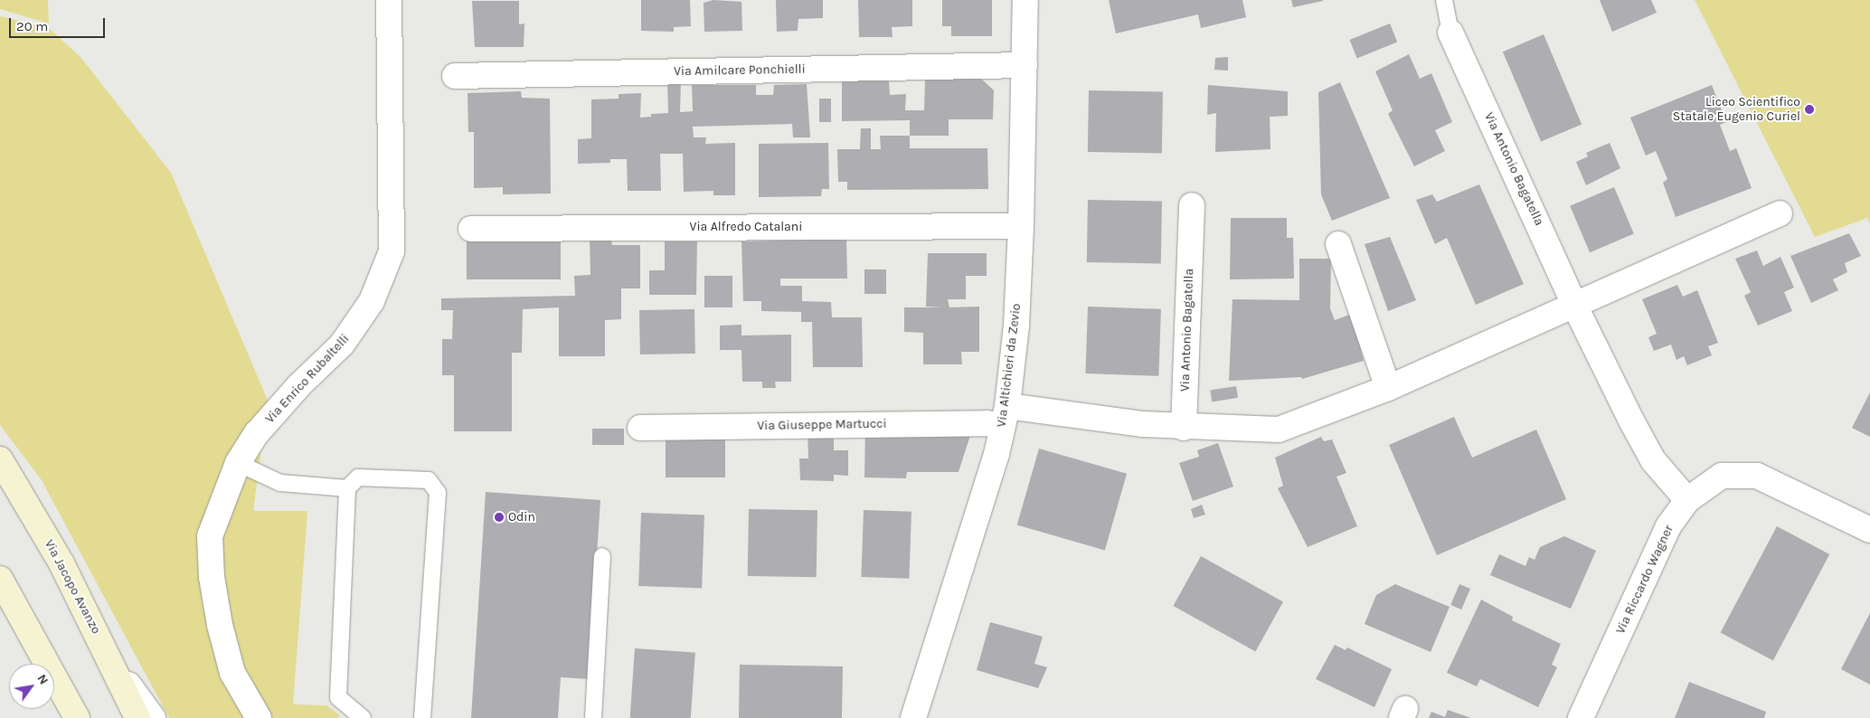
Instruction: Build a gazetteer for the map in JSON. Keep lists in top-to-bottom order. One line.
{"streets":{"main road":["Via Jacopo Avanzo"],"street":["Via Amilcare Ponchielli","Via Antonio Bagatella","Via Alfredo Catalani","Via Altichieri da Zevio","Via Enrico Rubaltelli","Via Giuseppe Martucci","Via Riccardo Wagner"]},"crossings":[["Via Amilcare Ponchielli","Via Altichieri da Zevio"],["Via Alfredo Catalani","Via Altichieri da Zevio"],["Via Altichieri da Zevio","Via Giuseppe Martucci"]],"places":["Liceo Scientifico Statale Eugenio Curiel","Odin"],"scale_bar":"20 m","north":"top right"}
